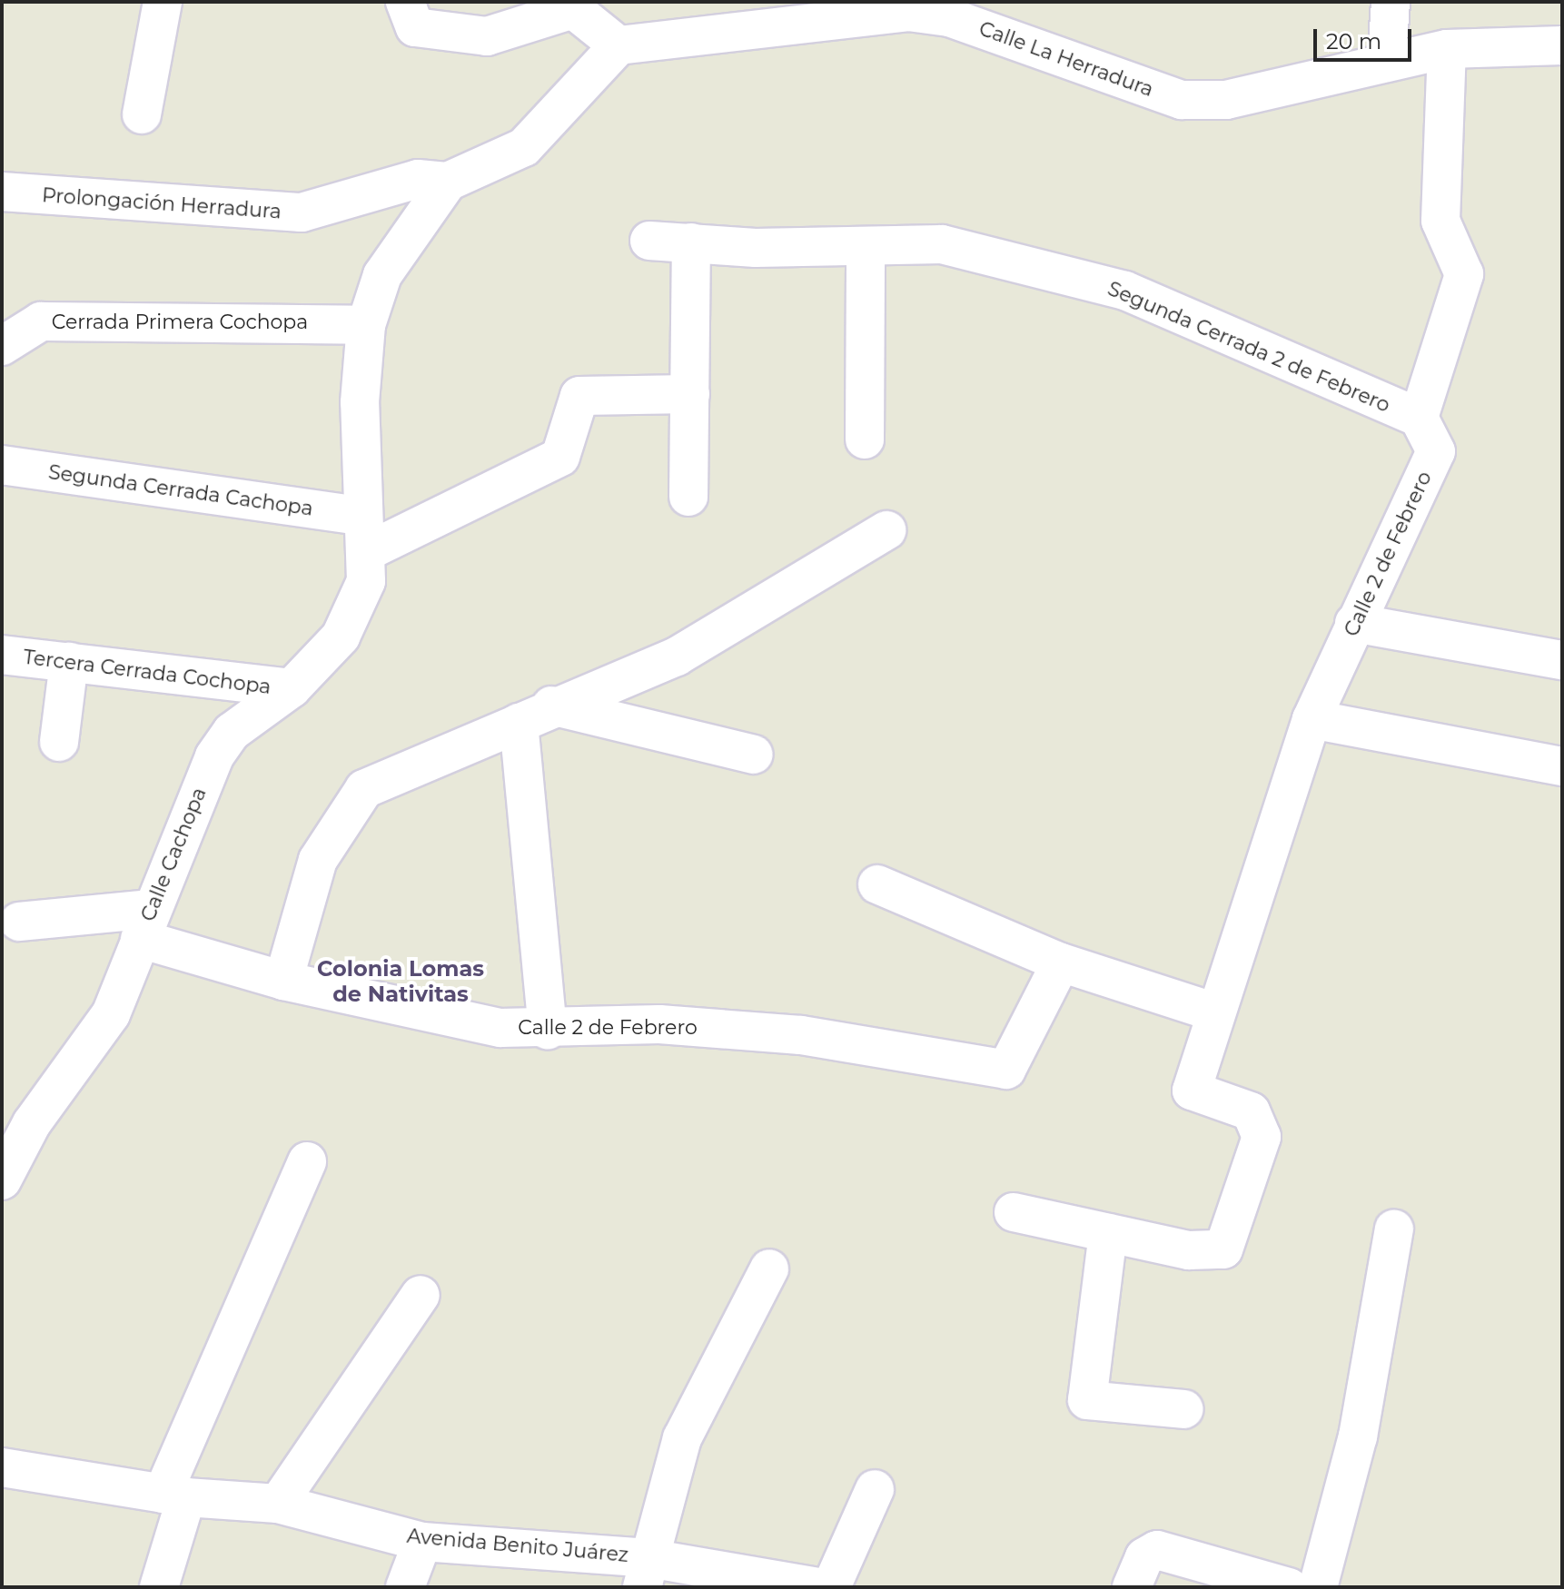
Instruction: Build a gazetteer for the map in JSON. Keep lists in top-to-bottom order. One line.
{"streets":{"street":["Calle La Herradura","Prolongación Herradura","Cerrada Primera Cochopa","Segunda Cerrada 2 de Febrero","Segunda Cerrada Cachopa","Calle 2 de Febrero","Tercera Cerrada Cochopa","Calle Cachopa","Avenida Benito Juárez"]},"crossings":[["Segunda Cerrada 2 de Febrero","Calle 2 de Febrero"],["Calle 2 de Febrero","Calle Cachopa"],["Tercera Cerrada Cochopa","Calle Cachopa"]],"districts":["Colonia Lomas de Nativitas"],"scale_bar":"20 m"}
